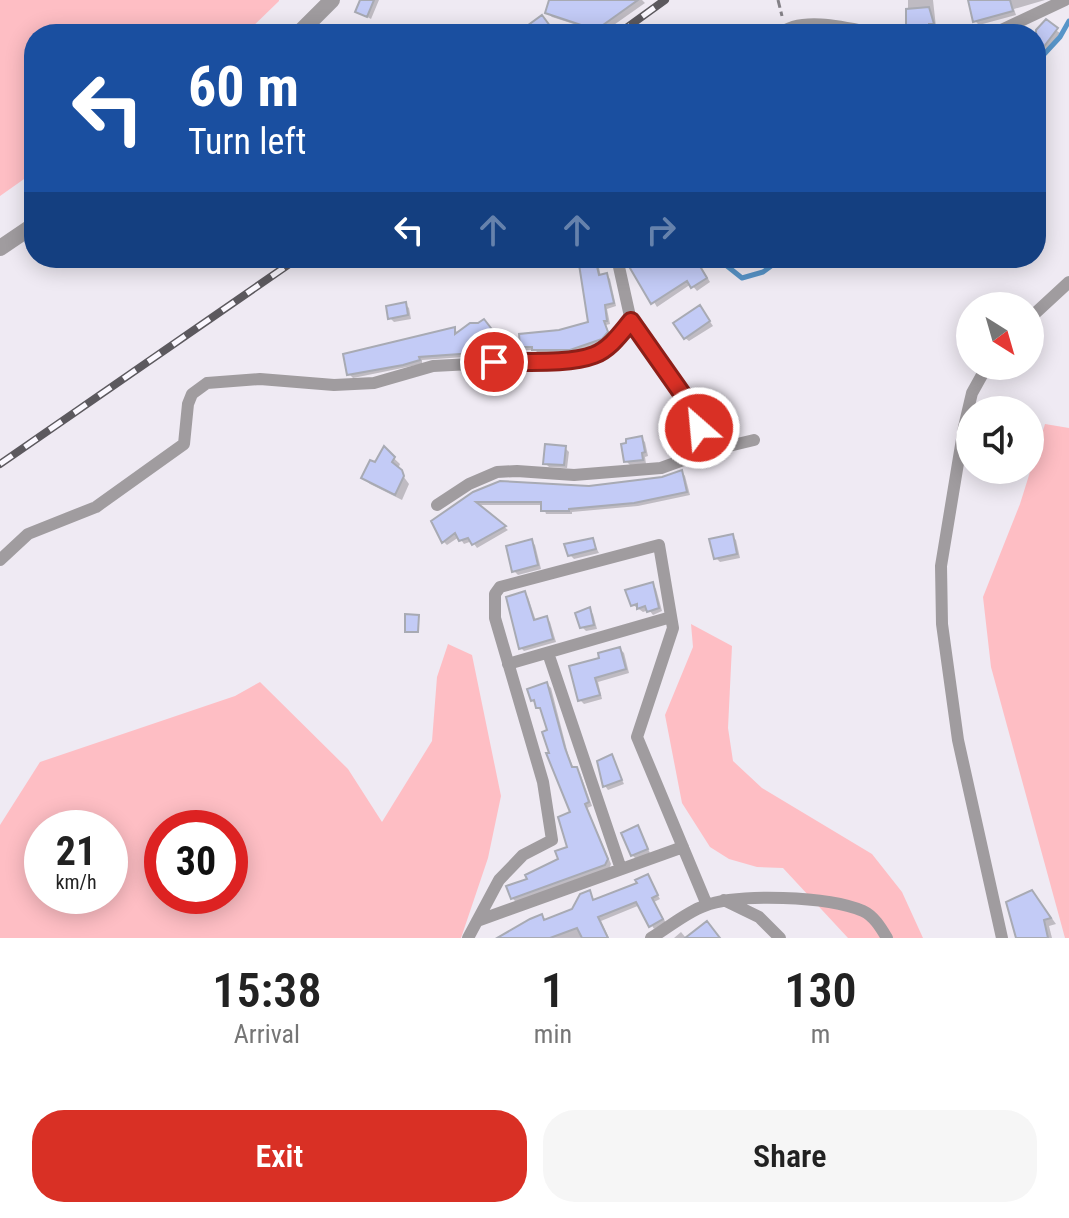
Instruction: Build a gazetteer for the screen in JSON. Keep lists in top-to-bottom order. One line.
{"north":"bottom right","page":{"turn":["60 m","Turn left"],"speed":"21 km/h","limit":"30","eta":["15:38","Arrival","1","min","130","m"],"buttons":["Exit","Share"]}}
